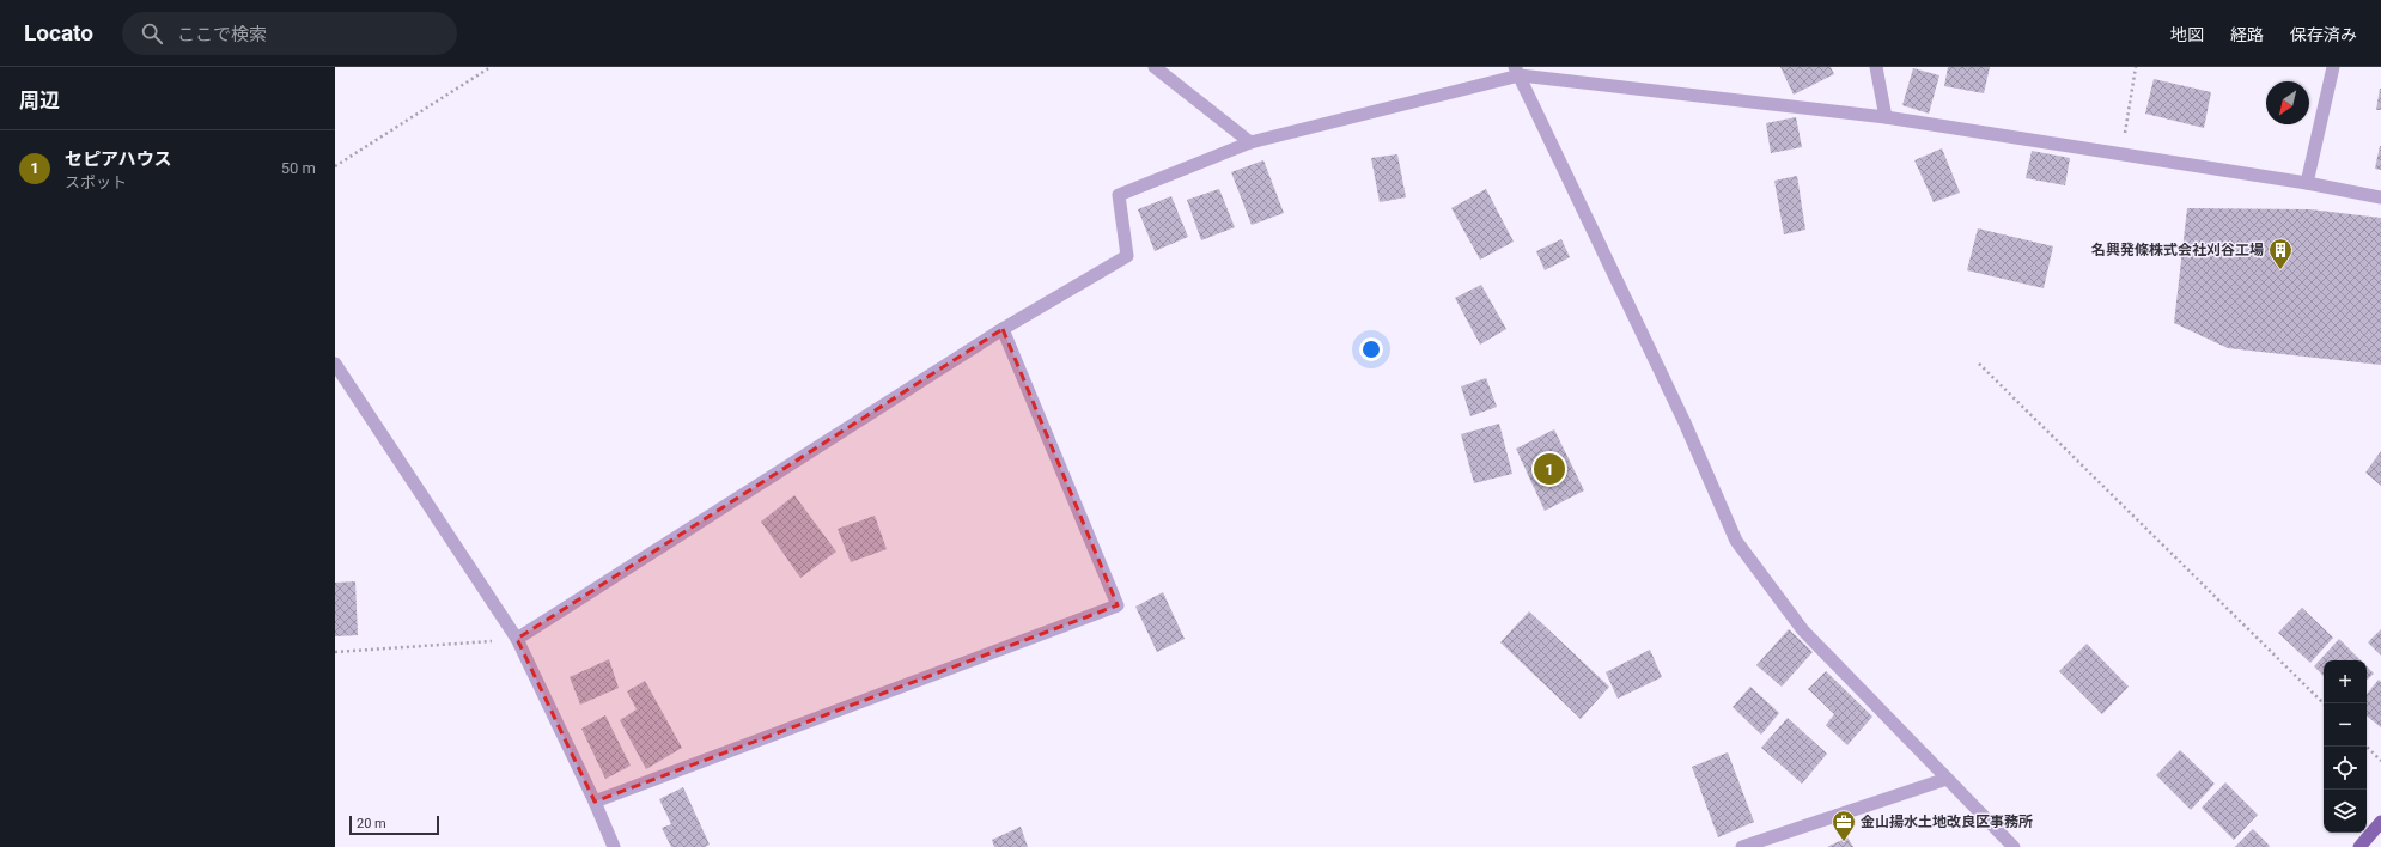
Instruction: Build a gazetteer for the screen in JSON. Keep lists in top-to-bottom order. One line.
{"places":{"building":["名興発條株式会社刈谷工場"],"office":["金山揚水土地改良区事務所"]},"scale_bar":"20 m","north":"bottom left","page":{"header":"Locato","search":"ここで検索","nav":["地図","経路","保存済み"],"heading":"周辺","list":[{"mark":"1","name":"セピアハウス","note":"スポット","value":"50 m"}],"pins":"1","map_buttons":["+","−"],"scale":"20 m"}}
